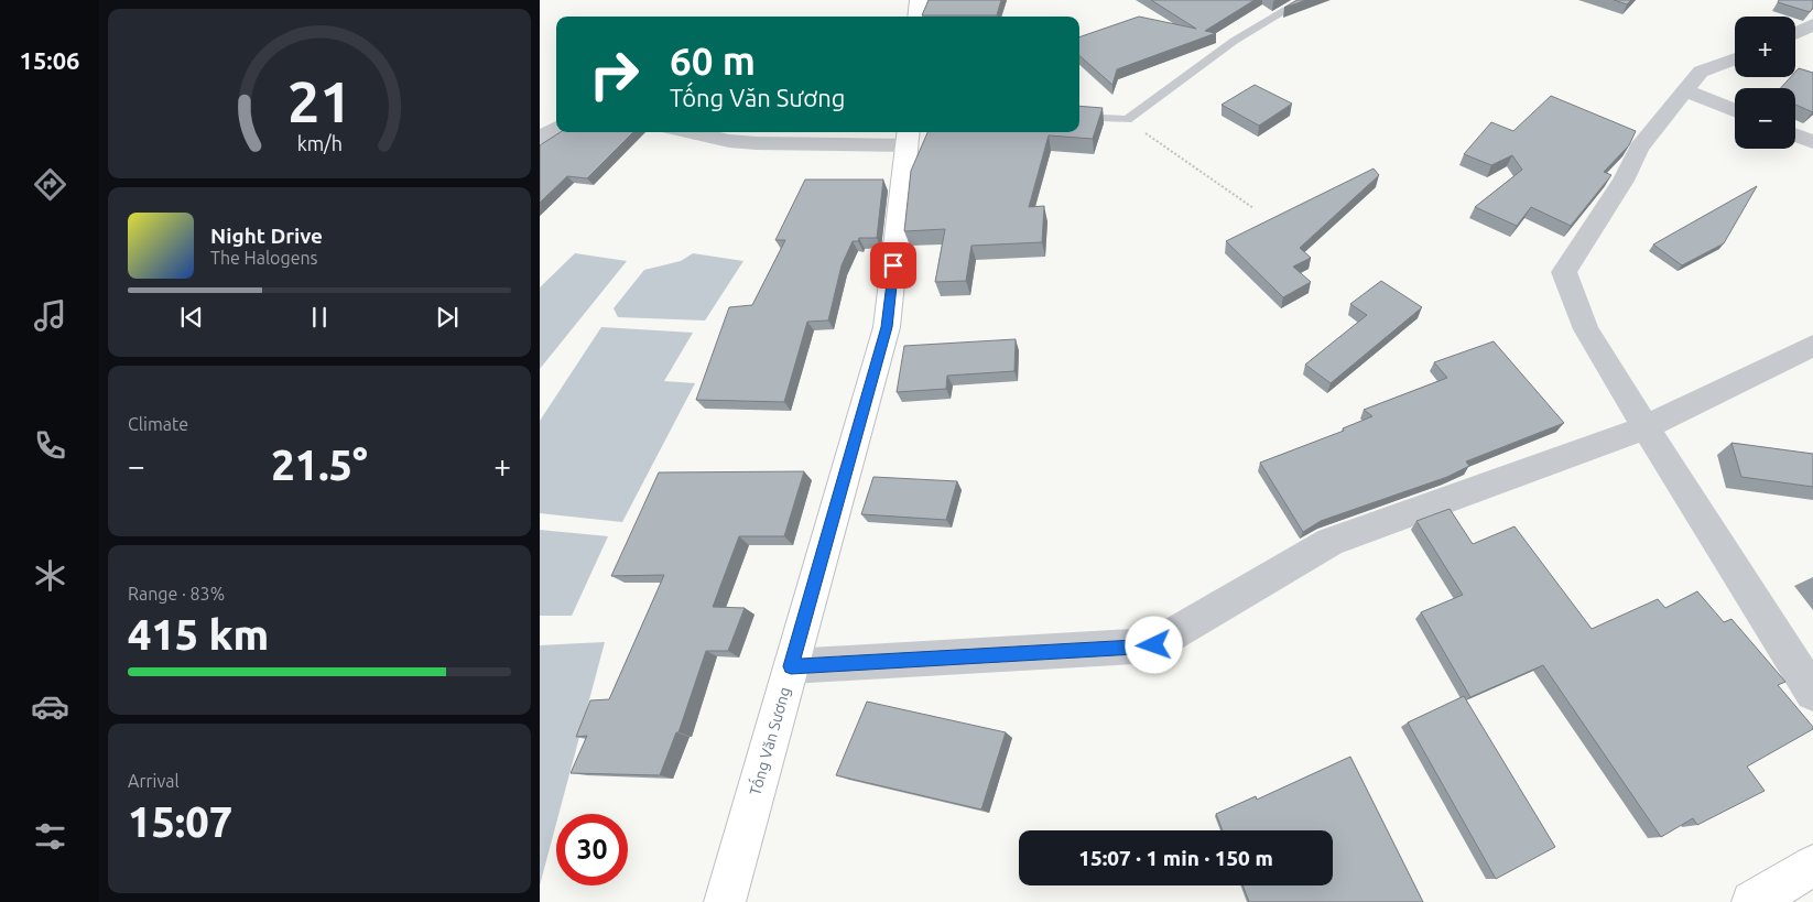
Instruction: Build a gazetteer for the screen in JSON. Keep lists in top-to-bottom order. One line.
{"streets":{"street":["Tống Văn Sương"]},"page":{"tabs":"15:06","map_buttons":["+","−"],"turn":["60 m","Tống Văn Sương"],"song":["Night Drive","The Halogens"],"tile":["Climate",["Range · 83%","415 km"],["Arrival","15:07"]],"heat":["−","21.5°","+"],"limit":"30","trip":"15:07 · 1 min · 150 m","gauge":["21","km/h"]}}
